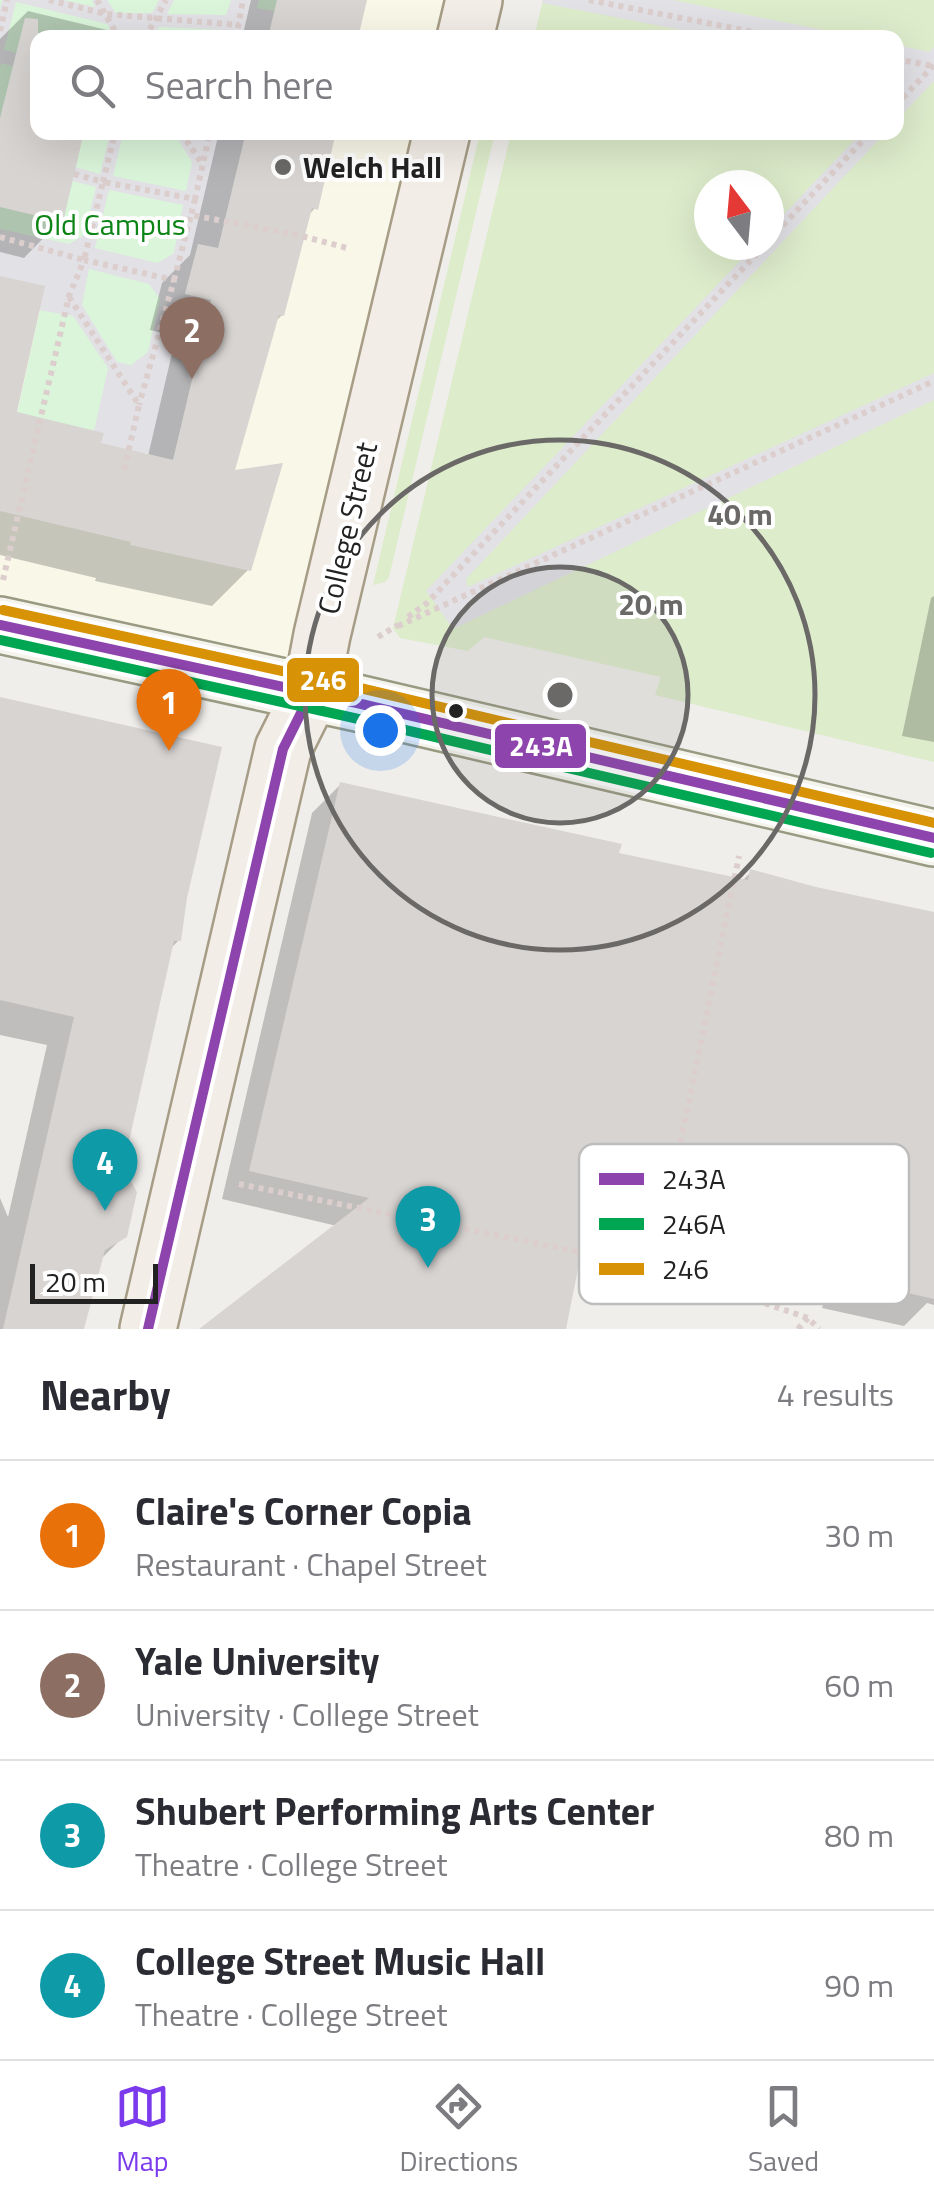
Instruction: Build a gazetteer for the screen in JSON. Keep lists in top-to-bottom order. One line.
{"streets":{"main road":["College Street"]},"parks":["Old Campus"],"places":["Welch Hall"],"lines":["transit line 246","transit line 243A","transit line 246A"],"legend":["243A","246A","246"],"scale_bar":"20 m","north":"top","page":{"search":"Search here","pins":["2","1","4","3"],"scale":"20 m","heading":["Nearby","4 results"],"list":[{"mark":"1","name":"Claire's Corner Copia","note":"Restaurant · Chapel Street","value":"30 m"},{"mark":"2","name":"Yale University","note":"University · College Street","value":"60 m"},{"mark":"3","name":"Shubert Performing Arts Center","note":"Theatre · College Street","value":"80 m"},{"mark":"4","name":"College Street Music Hall","note":"Theatre · College Street","value":"90 m"}],"nav":["Map","Directions","Saved"]},"rings":["40 m","20 m"]}
